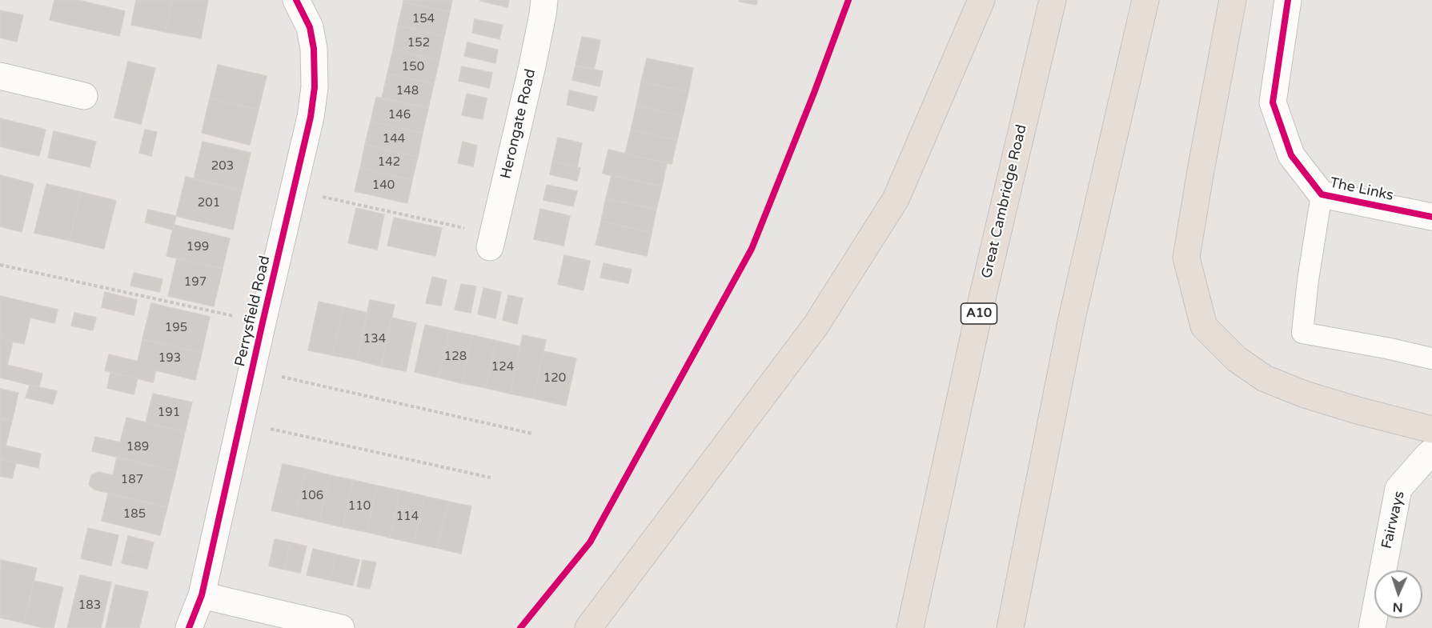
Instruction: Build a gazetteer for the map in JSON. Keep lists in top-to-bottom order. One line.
{"streets":{"highway":["Great Cambridge Road","A10"],"street":["Herongate Road","The Links","Perrysfield Road","Fairways"]},"house_numbers":["154","152","150","148","146","144","142","203","140","201","199","197","195","134","128","193","124","120","191","189","187","106","110","185","114","183"],"north":"bottom"}
